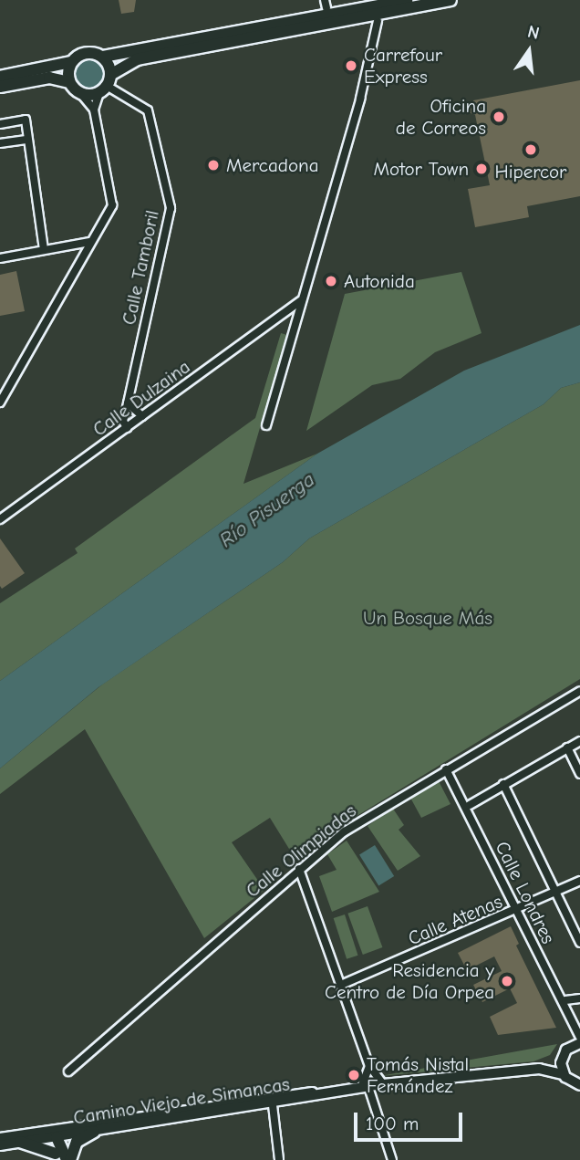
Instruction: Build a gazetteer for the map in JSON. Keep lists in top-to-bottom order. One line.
{"streets":{"main road":["Camino Viejo de Simancas"],"street":["Calle Tamboril","Calle Dulzaina","Calle Olimpiadas","Calle Londres","Calle Atenas"]},"crossings":[["Calle Tamboril","Calle Dulzaina"],["Calle Olimpiadas","Calle Londres"],["Calle Londres","Calle Atenas"]],"water":["Río Pisuerga"],"parks":["Un Bosque Más"],"places":["Carrefour Express","Oficina de Correos","Hipercor","Mercadona","Motor Town","Autonida","Residencia y Centro de Día Orpea","Tomás Nistal Fernández"],"scale_bar":"100 m","north":"top"}
